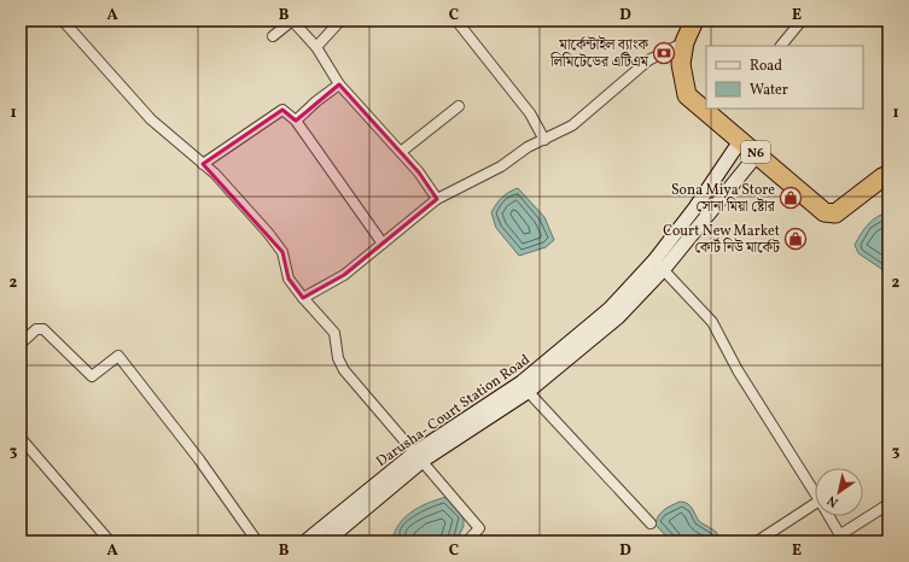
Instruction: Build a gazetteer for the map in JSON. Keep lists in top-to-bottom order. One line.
{"streets":{"highway":["N6"],"street":["Darusha- Court Station Road"]},"crossings":[["N6","Darusha- Court Station Road"]],"places":{"bank":["মার্কেন্টাইল ব্যাংক লিমিটেডের এটিএম"],"shop":["Sona Miya Store সোনা মিয়া ষ্টোর","Court New Market কোর্ট নিউ মার্কেট"]},"legend":["Road","Water"],"north":"bottom left","grid":{"columns":["A","B","C","D","E"],"rows":["1","2","3"]}}
